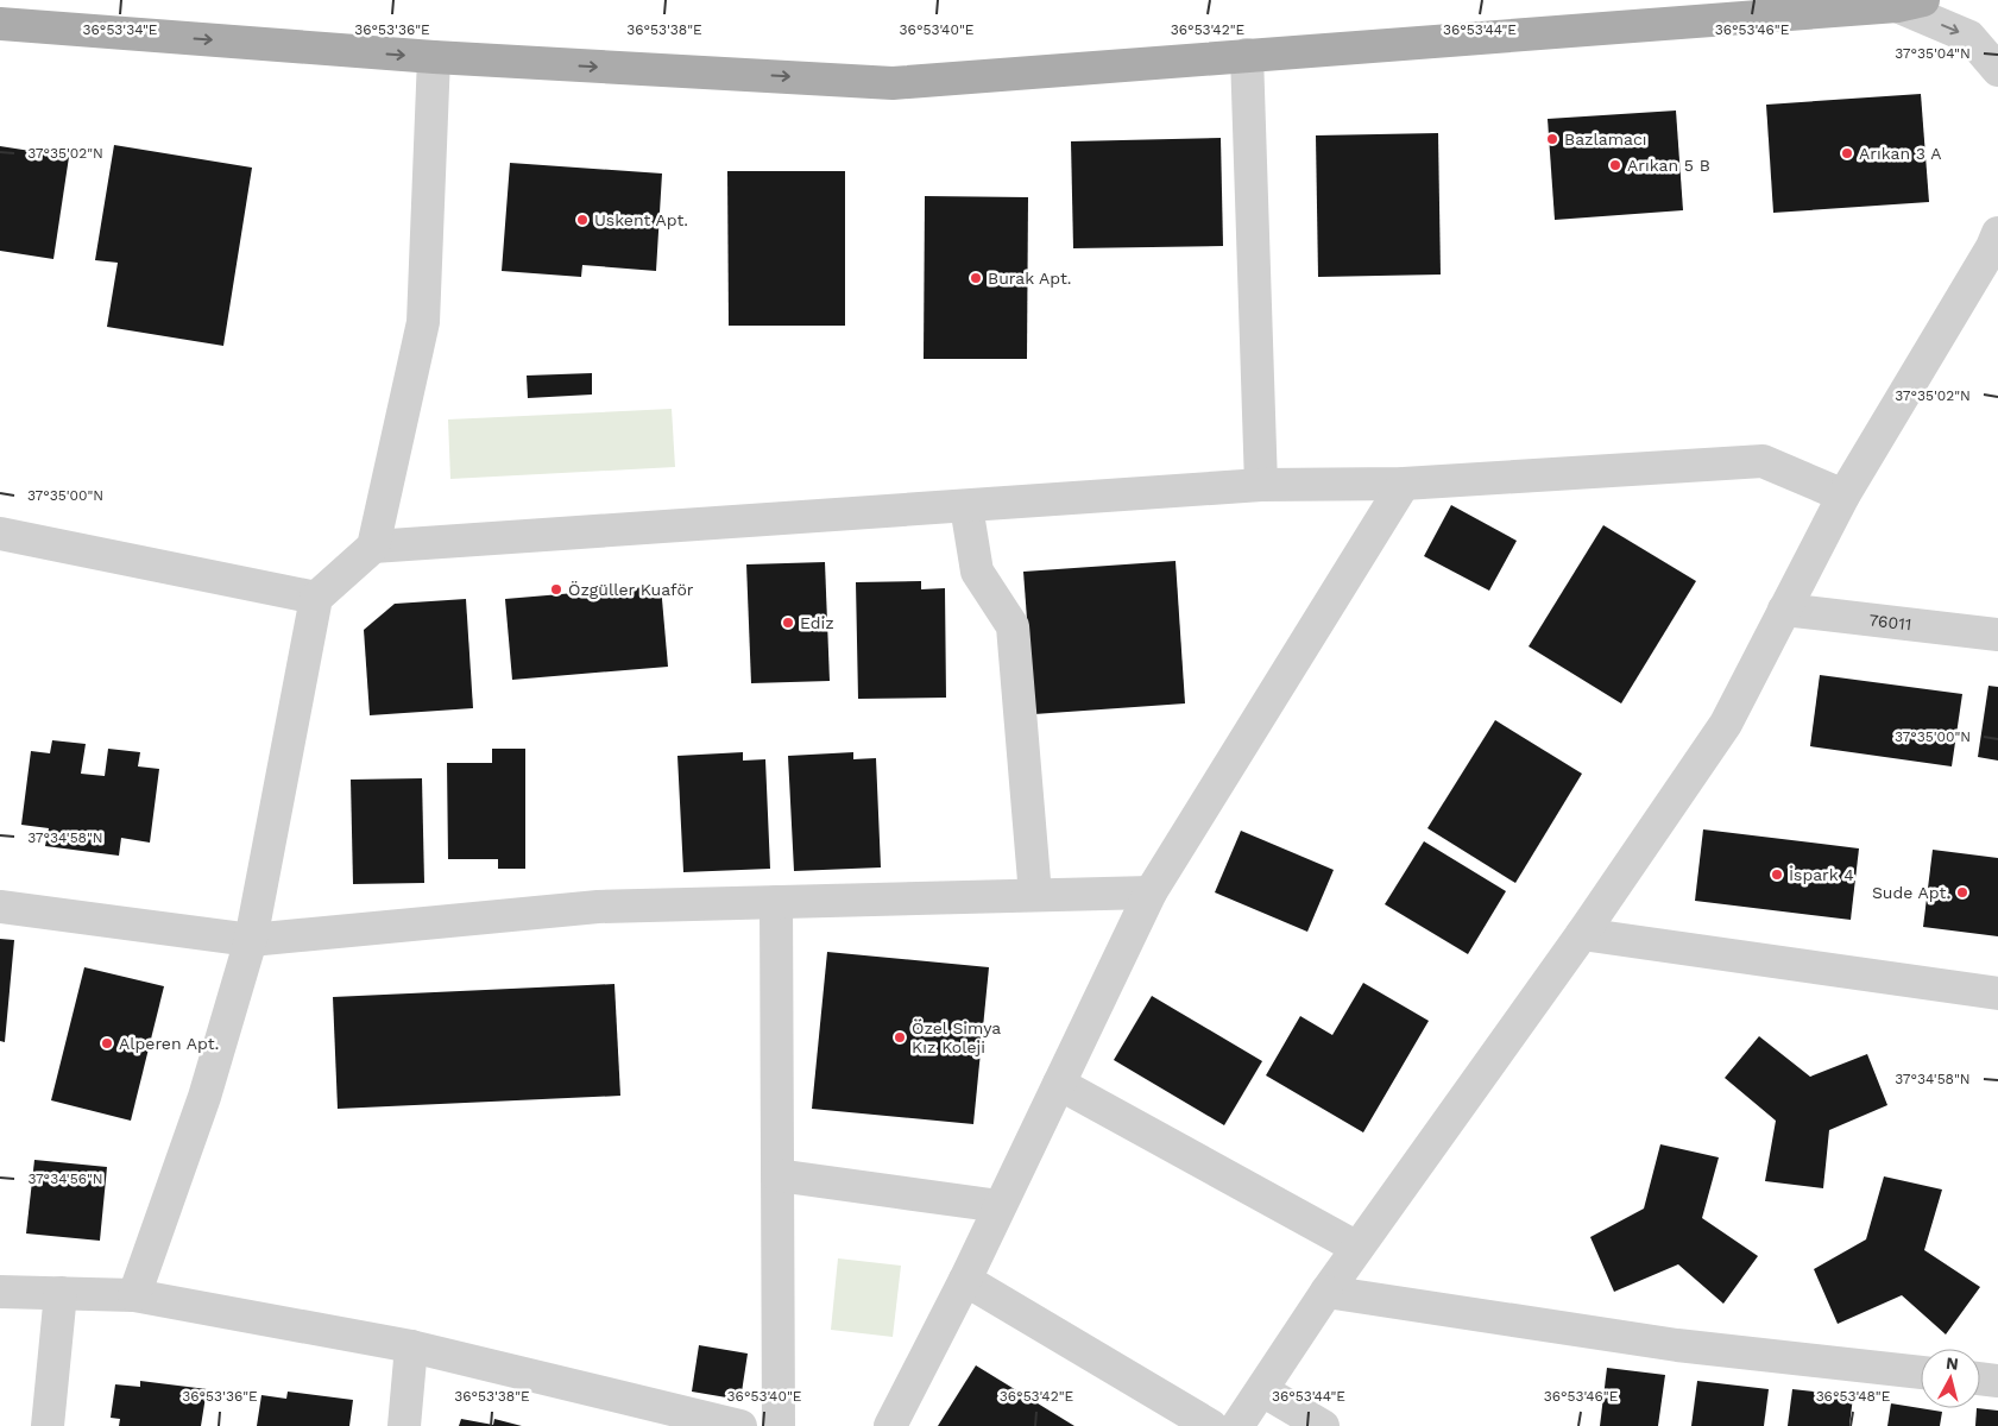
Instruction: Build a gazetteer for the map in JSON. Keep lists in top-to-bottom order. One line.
{"streets":{"street":["76011"]},"places":["Bazlamacı","Arıkan 3 A","Arıkan 5 B","Uskent Apt.","Burak Apt.","Özgüller Kuaför","Ediz","İspark 4","Sude Apt.","Özel Simya Kız Koleji","Alperen Apt."],"north":"top","coordinates":["36°53'34\"E","36°53'36\"E","36°53'38\"E","36°53'40\"E","36°53'42\"E","36°53'44\"E","36°53'46\"E","37°35'04\"N","37°35'02\"N","37°35'00\"N","37°34'58\"N","37°34'56\"N","36°53'48\"E"]}
